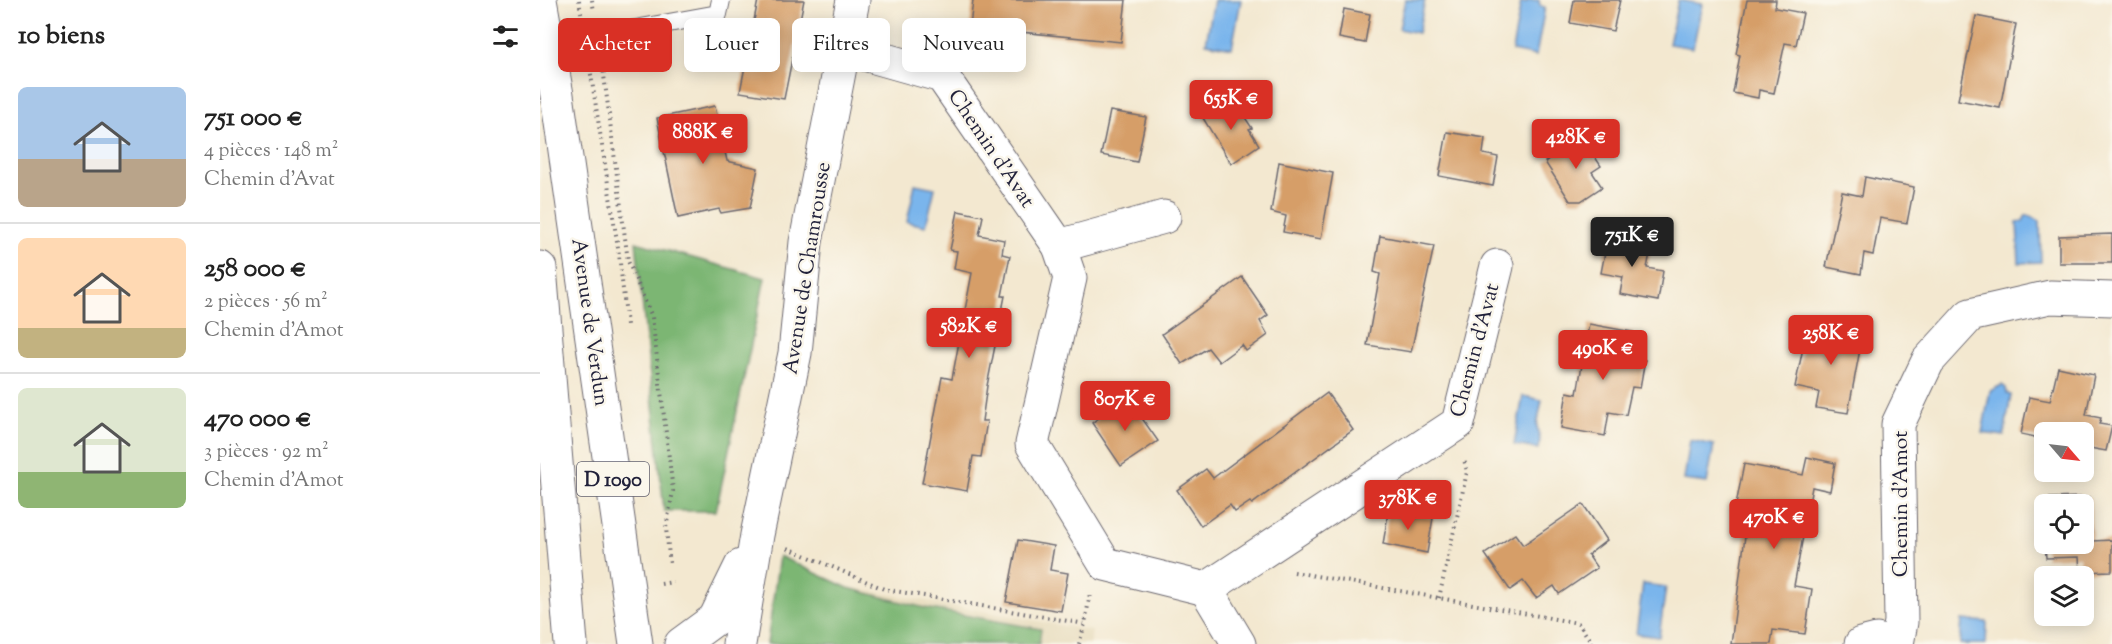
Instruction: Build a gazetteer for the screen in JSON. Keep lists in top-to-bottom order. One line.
{"streets":{"street":["Chemin d'Avat","Avenue de Chamrousse","Avenue de Verdun","D 1090","Chemin d'Amot"]},"north":"bottom right","page":{"heading":"10 biens","chip":["Acheter","Louer","Filtres","Nouveau"],"list":[{"name":"751 000 €","note":"4 pièces · 148 m² · Chemin d'Avat"},{"name":"258 000 €","note":"2 pièces · 56 m² · Chemin d'Amot"},{"name":"470 000 €","note":"3 pièces · 92 m² · Chemin d'Amot"}],"price":["655K €","888K €","428K €","751K €","582K €","258K €","490K €","807K €","378K €","470K €"]}}
